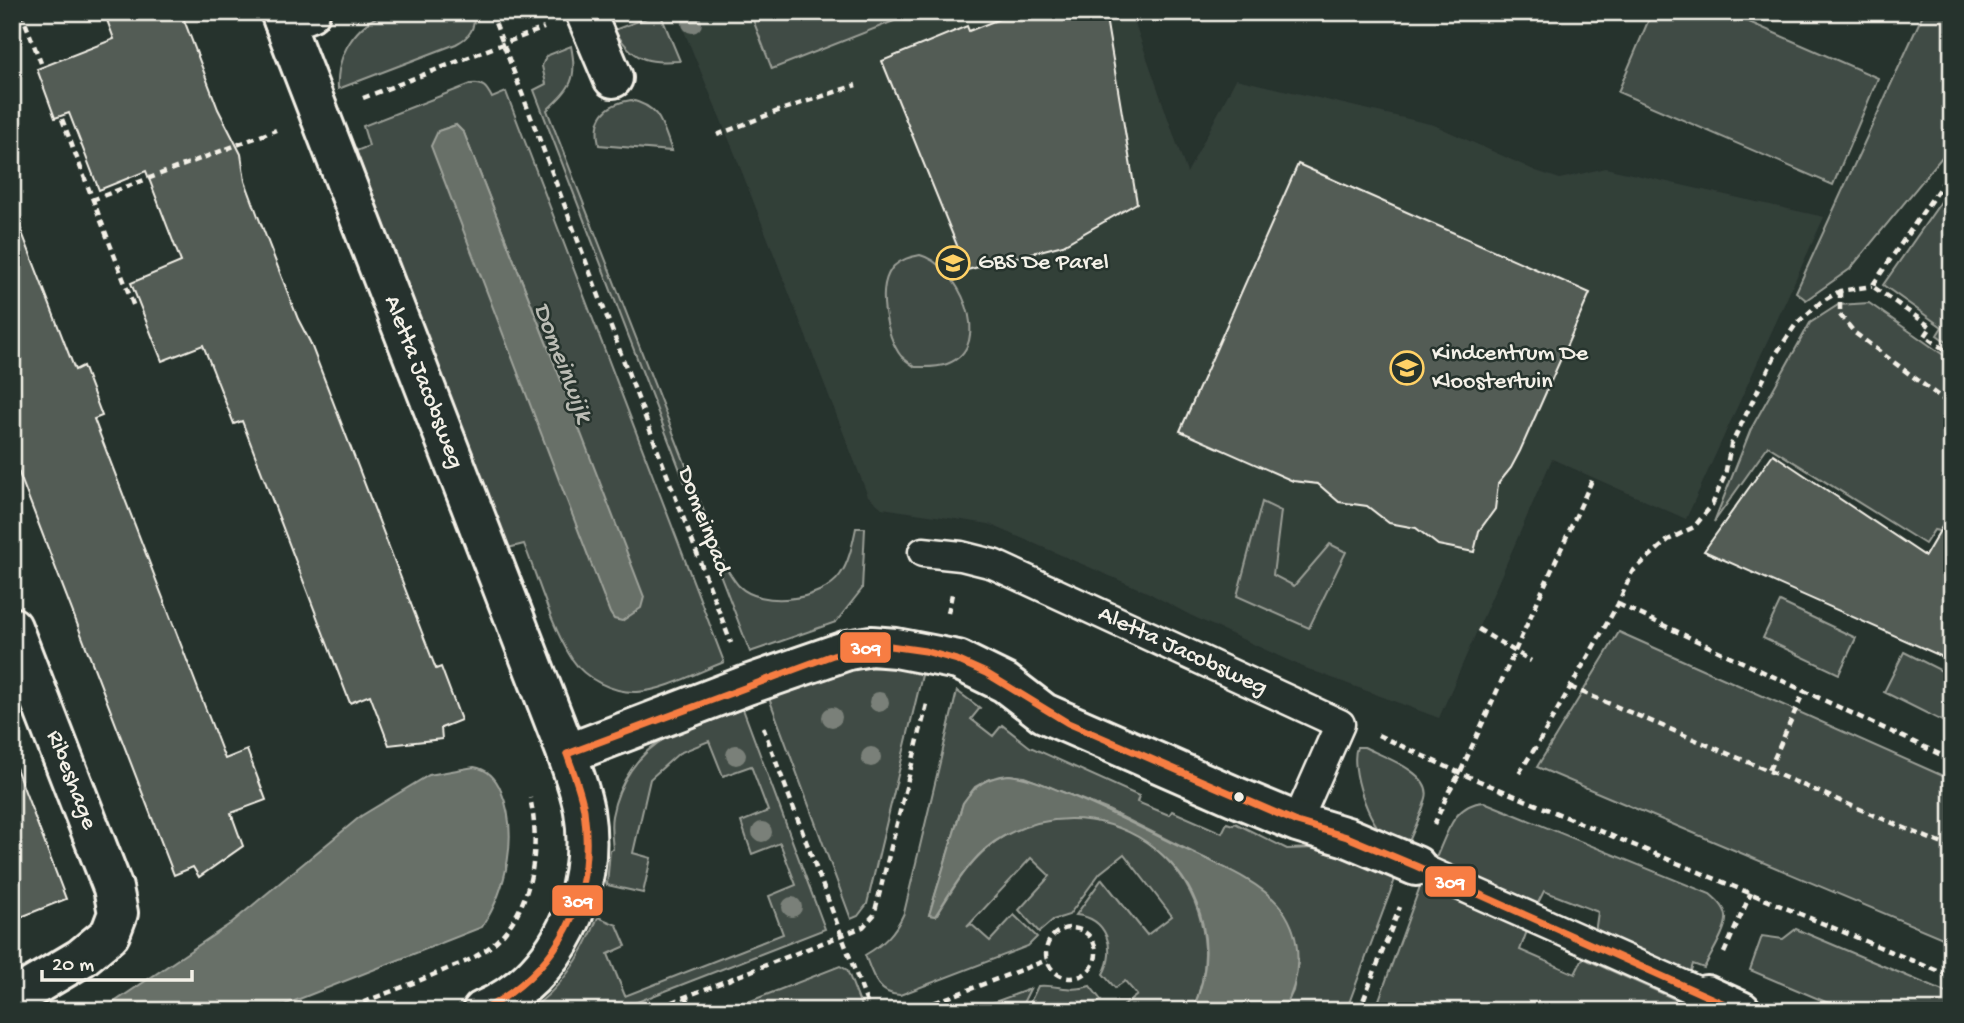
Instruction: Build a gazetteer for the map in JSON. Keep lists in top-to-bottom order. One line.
{"streets":{"street":["Aletta Jacobsweg","Ribeshage"],"path":["Domeinpad"]},"water":["Domeinwijk"],"places":{"school or university":["GBS De Parel","Kindcentrum De Kloostertuin"]},"lines":["transit line 309"],"scale_bar":"20 m"}
